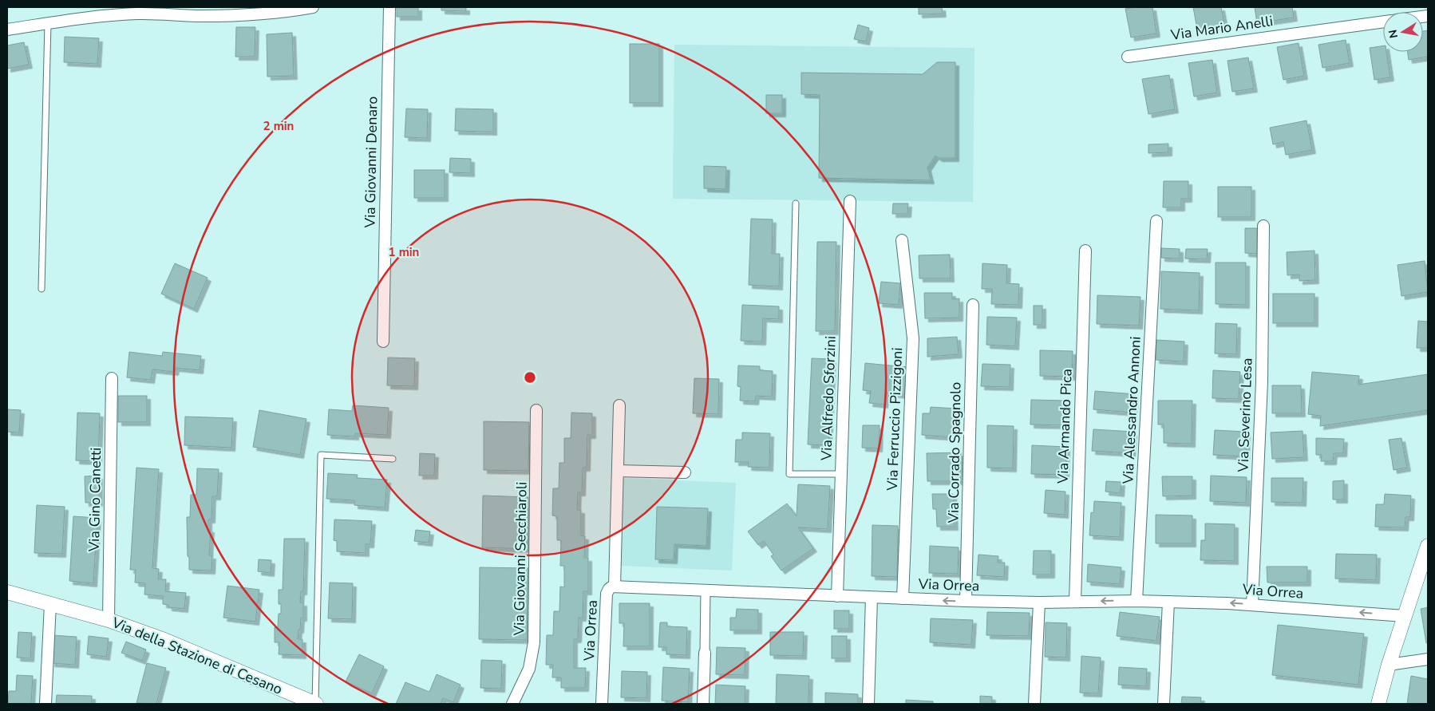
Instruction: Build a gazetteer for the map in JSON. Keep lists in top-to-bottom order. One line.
{"streets":{"street":["Via Mario Anelli","Via Giovanni Denaro","Via Alfredo Sforzini","Via Alessandro Annoni","Via Severino Lesa","Via Ferruccio Pizzigoni","Via Armando Pica","Via Corrado Spagnolo","Via Gino Canetti","Via Giovanni Secchiaroli","Via Orrea","Via della Stazione di Cesano"]},"crossings":[["Via Alfredo Sforzini","Via Orrea"],["Via Alessandro Annoni","Via Orrea"],["Via Severino Lesa","Via Orrea"],["Via Ferruccio Pizzigoni","Via Orrea"],["Via Armando Pica","Via Orrea"],["Via Corrado Spagnolo","Via Orrea"],["Via Gino Canetti","Via della Stazione di Cesano"]],"one_way":["Via Orrea"],"north":"left","rings":["2 min","1 min"]}
